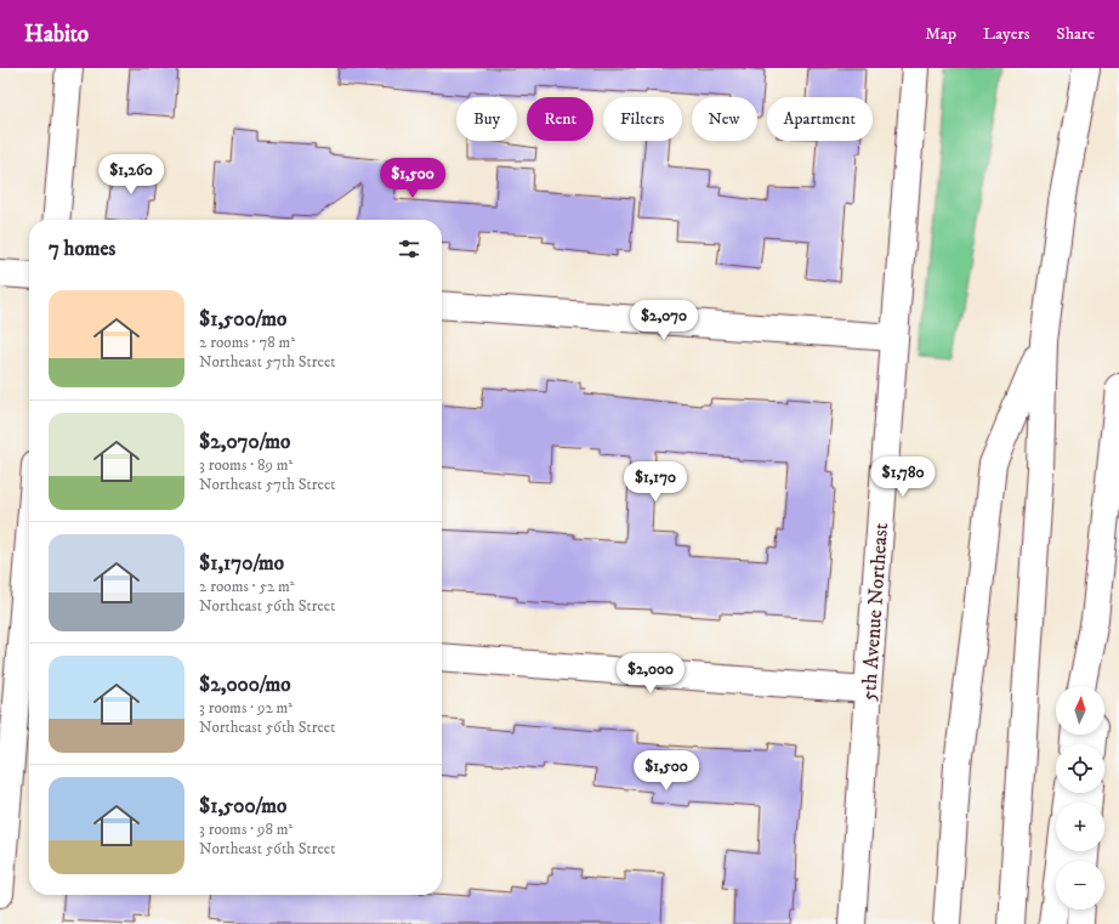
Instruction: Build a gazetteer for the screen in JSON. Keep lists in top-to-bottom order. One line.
{"streets":{"main road":["5th Avenue Northeast"]},"north":"top","page":{"header":"Habito","nav":["Map","Layers","Share"],"chip":["Buy","Rent","Filters","New","Apartment"],"price":["$1,260","$1,500","$2,070","$1,780","$1,170","$2,000","$1,500"],"heading":"7 homes","list":[{"name":"$1,500/mo","note":"2 rooms · 78 m² · Northeast 57th Street"},{"name":"$2,070/mo","note":"3 rooms · 89 m² · Northeast 57th Street"},{"name":"$1,170/mo","note":"2 rooms · 52 m² · Northeast 56th Street"},{"name":"$2,000/mo","note":"3 rooms · 92 m² · Northeast 56th Street"},{"name":"$1,500/mo","note":"3 rooms · 98 m² · Northeast 56th Street"}],"map_buttons":["+","−"]}}
